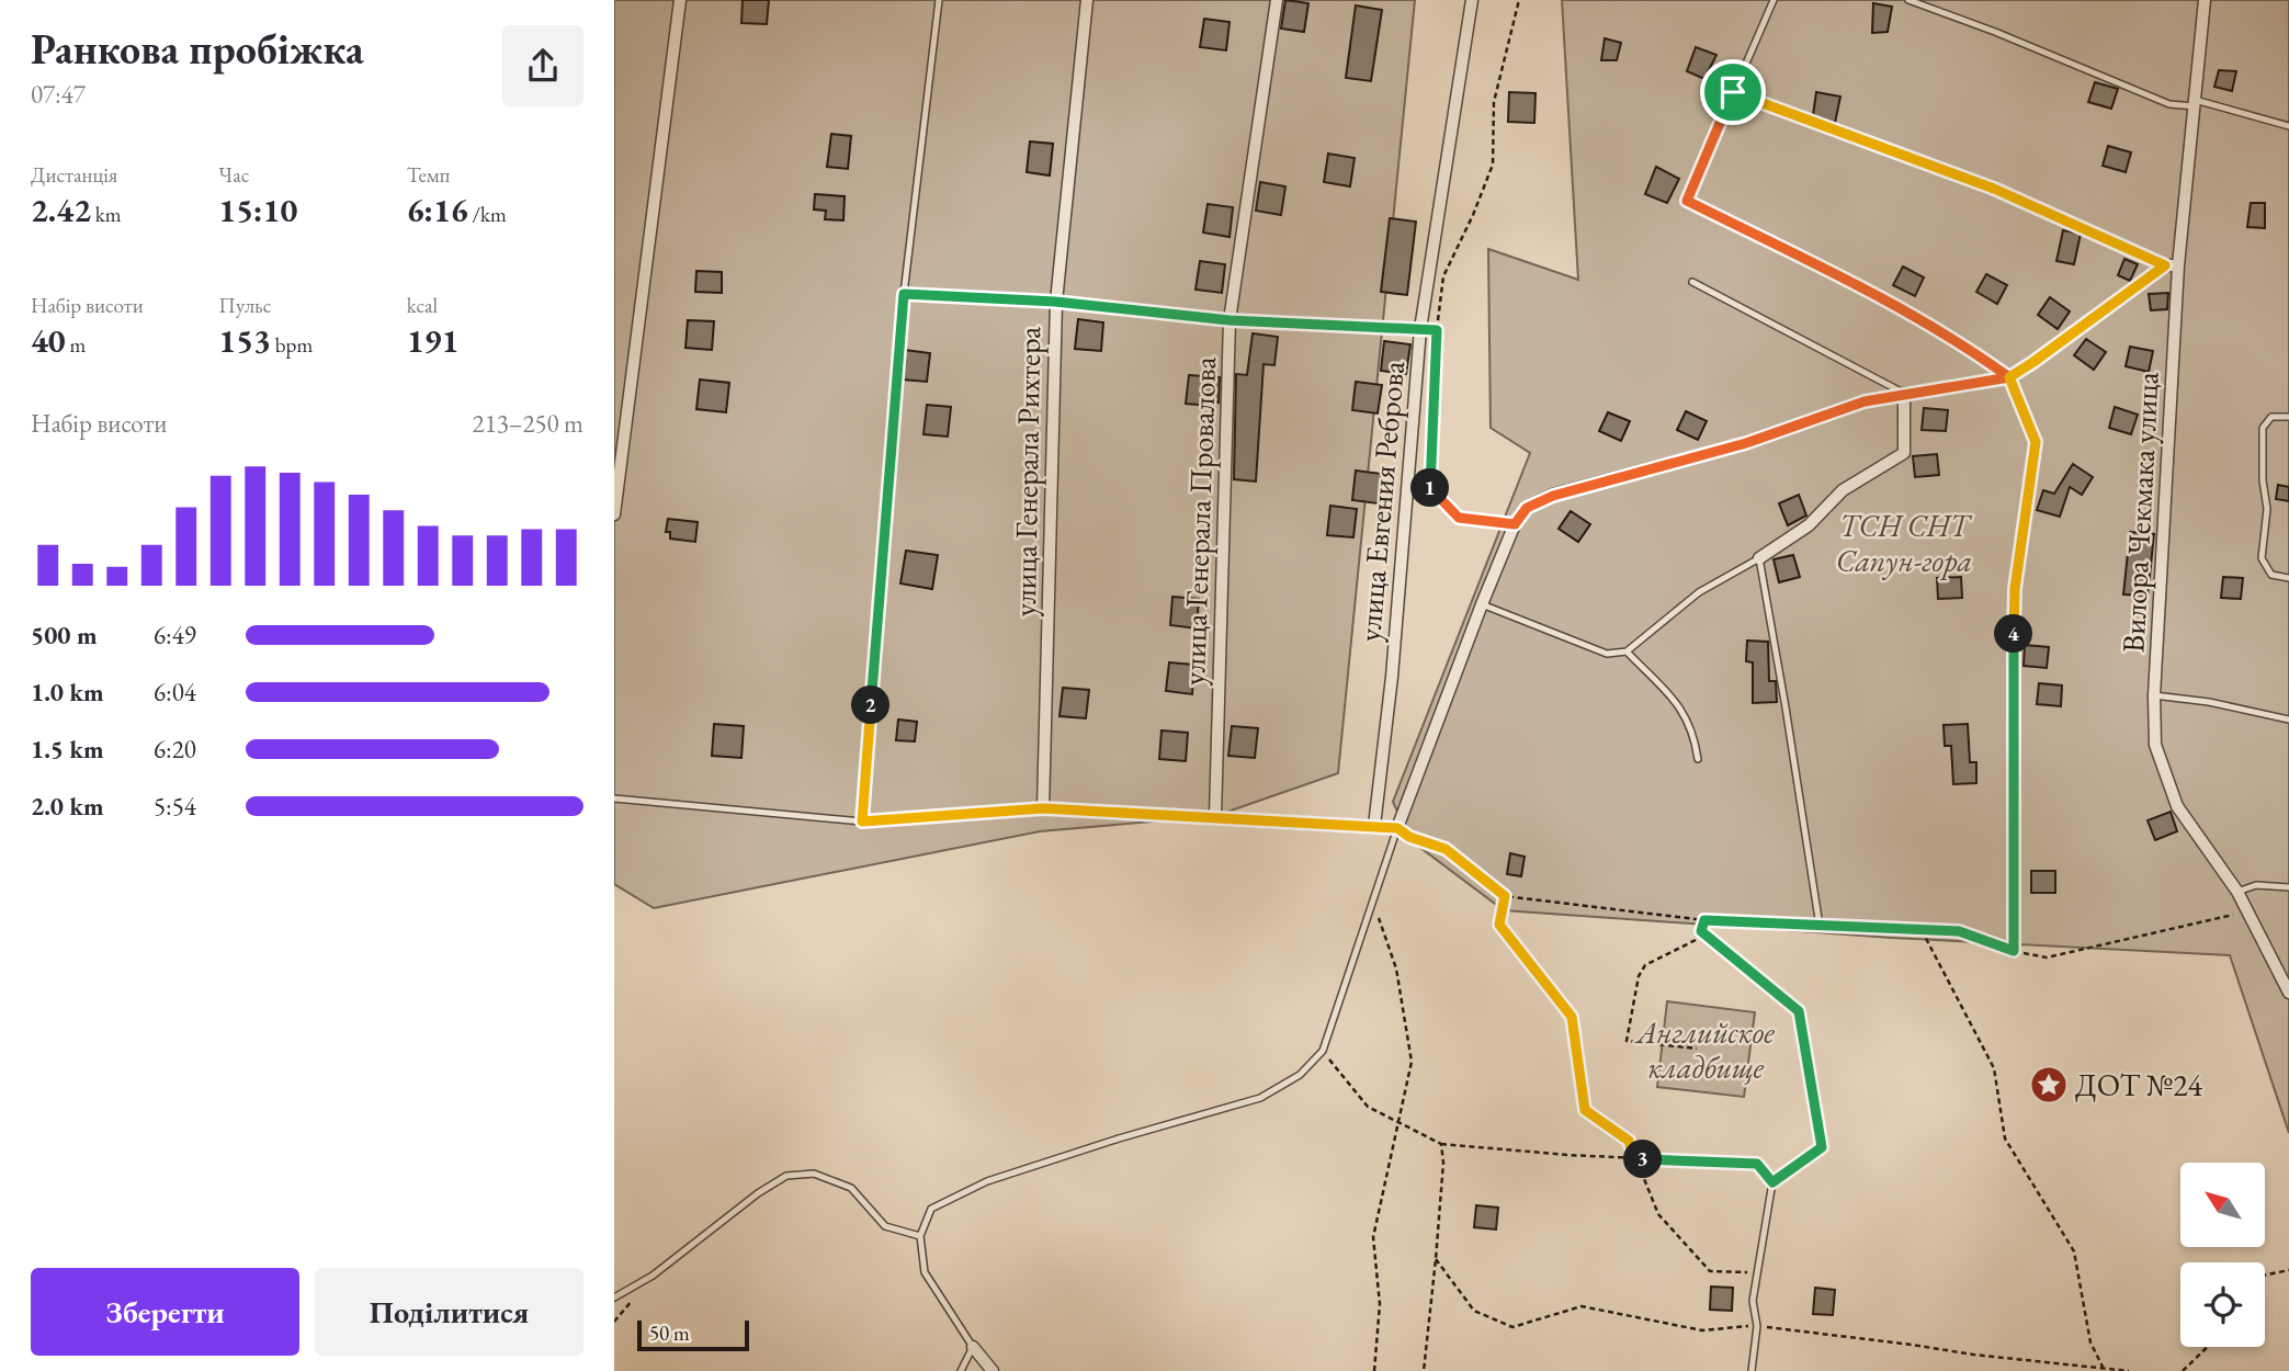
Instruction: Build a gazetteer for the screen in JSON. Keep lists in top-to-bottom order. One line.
{"streets":{"street":["улица Генерала Рихтера","улица Евгения Реброва","Вилора Чекмака улица","улица Генерала Провалова"]},"parks":["ТСН СНТ Сапун-гора","Английское кладбище"],"places":{"place":["ДОТ №24"]},"scale_bar":"50 m","north":"top left","page":{"heading":["Ранкова пробіжка","07:47"],"stats":[["Дистанція","2.42 km"],["Час","15:10"],["Темп","6:16 /km"],["Набір висоти","40 m"],["Пульс","153 bpm"],["kcal","191"]],"chart":["Набір висоти","213–250 m"],"pins":["1","4","2","3"],"list":[{"name":"500 m","note":"6:49"},{"name":"1.0 km","note":"6:04"},{"name":"1.5 km","note":"6:20"},{"name":"2.0 km","note":"5:54"}],"buttons":["Зберегти","Поділитися"],"scale":"50 m"}}
